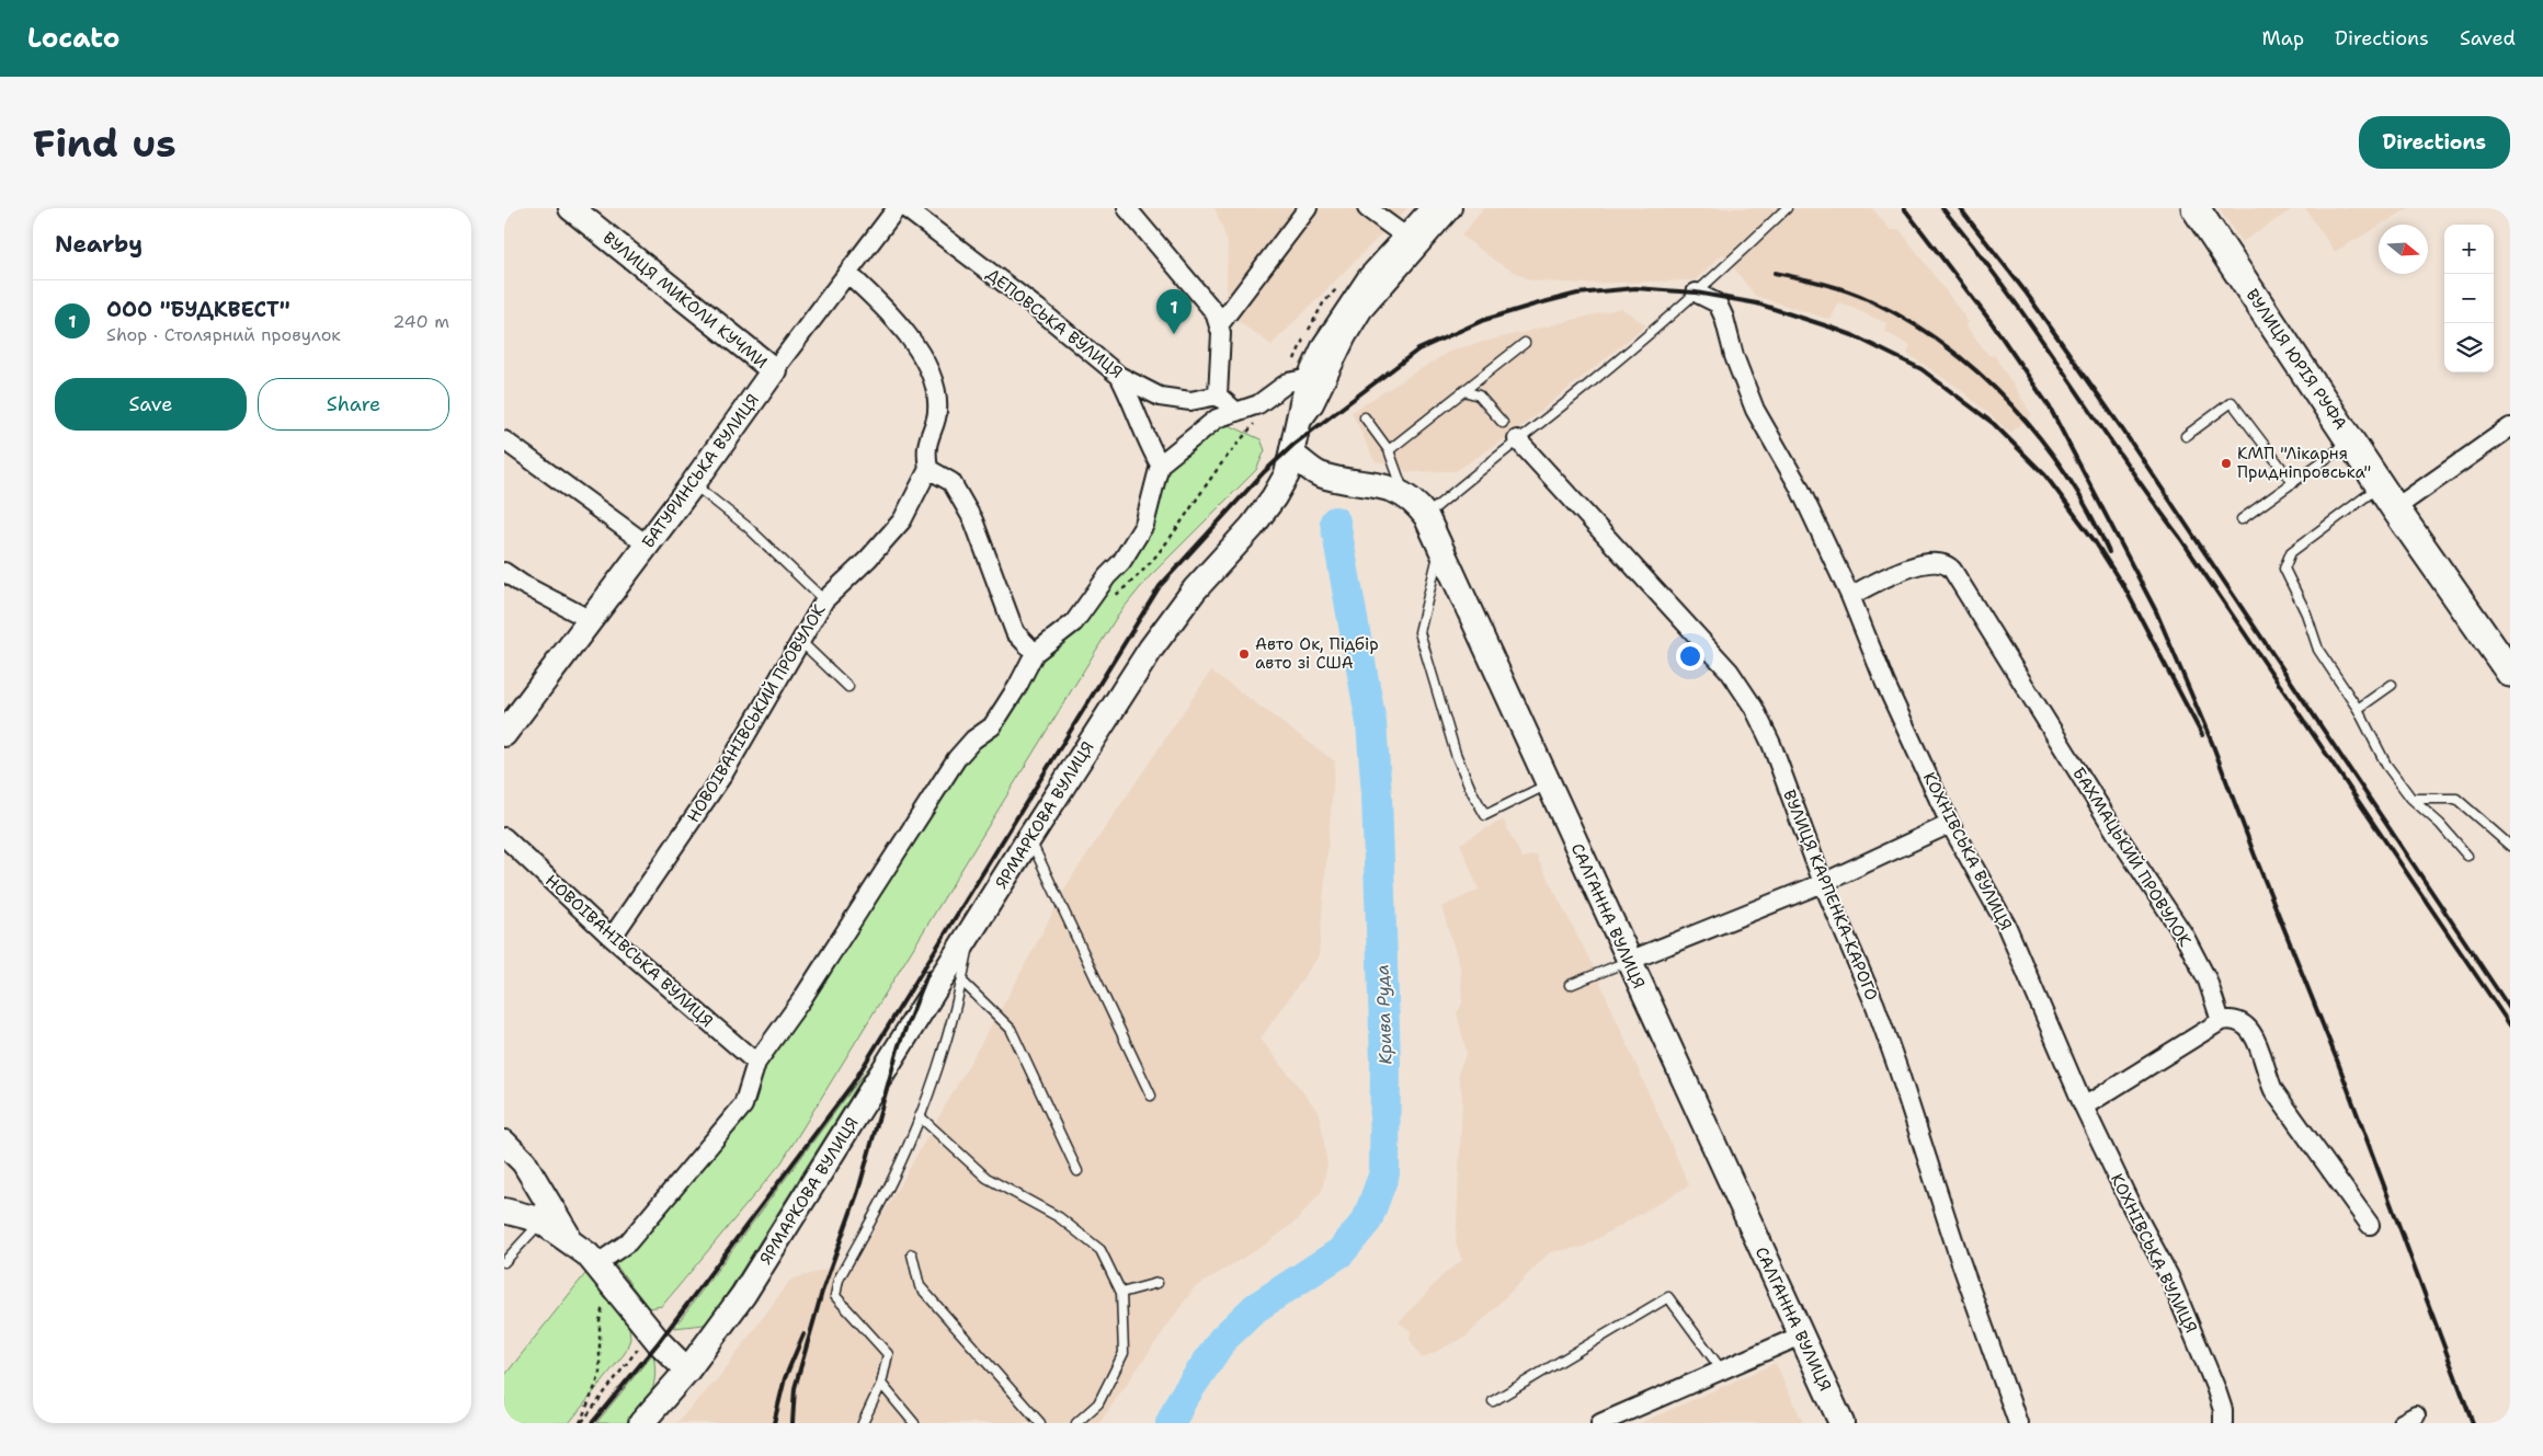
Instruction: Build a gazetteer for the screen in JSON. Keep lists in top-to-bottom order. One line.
{"streets":{"main road":["ВУЛИЦЯ ЮРІЯ РУФА"],"street":["ВУЛИЦЯ МИКОЛИ КУЧМИ","ДЕПОВСЬКА ВУЛИЦЯ","БАТУРИНСЬКА ВУЛИЦЯ","НОВОІВАНІВСЬКИЙ ПРОВУЛОК","ЯРМАРКОВА ВУЛИЦЯ","КОХНІВСЬКА ВУЛИЦЯ","БАХМАЦЬКИЙ ПРОВУЛОК","ВУЛИЦЯ КАРПЕНКА-КАРОГО","САЛГАННА ВУЛИЦЯ","НОВОІВАНІВСЬКА ВУЛИЦЯ"]},"crossings":[["ВУЛИЦЯ МИКОЛИ КУЧМИ","БАТУРИНСЬКА ВУЛИЦЯ"],["НОВОІВАНІВСЬКИЙ ПРОВУЛОК","НОВОІВАНІВСЬКА ВУЛИЦЯ"],["ЯРМАРКОВА ВУЛИЦЯ","САЛГАННА ВУЛИЦЯ"],["КОХНІВСЬКА ВУЛИЦЯ","БАХМАЦЬКИЙ ПРОВУЛОК"]],"water":["Крива Руда"],"places":["КМП \"Лікарня Придніпровська\"","Авто Ок, Підбір авто зі США"],"north":"right","page":{"header":"Locato","nav":["Map","Directions","Saved"],"buttons":["Directions",["Save","Share"]],"title":"Find us","heading":"Nearby","map_buttons":["+","−"],"list":[{"mark":"1","name":"ООО \"БУДКВЕСТ\"","note":"Shop · Столярний провулок","value":"240 m"}],"pins":"1"}}
